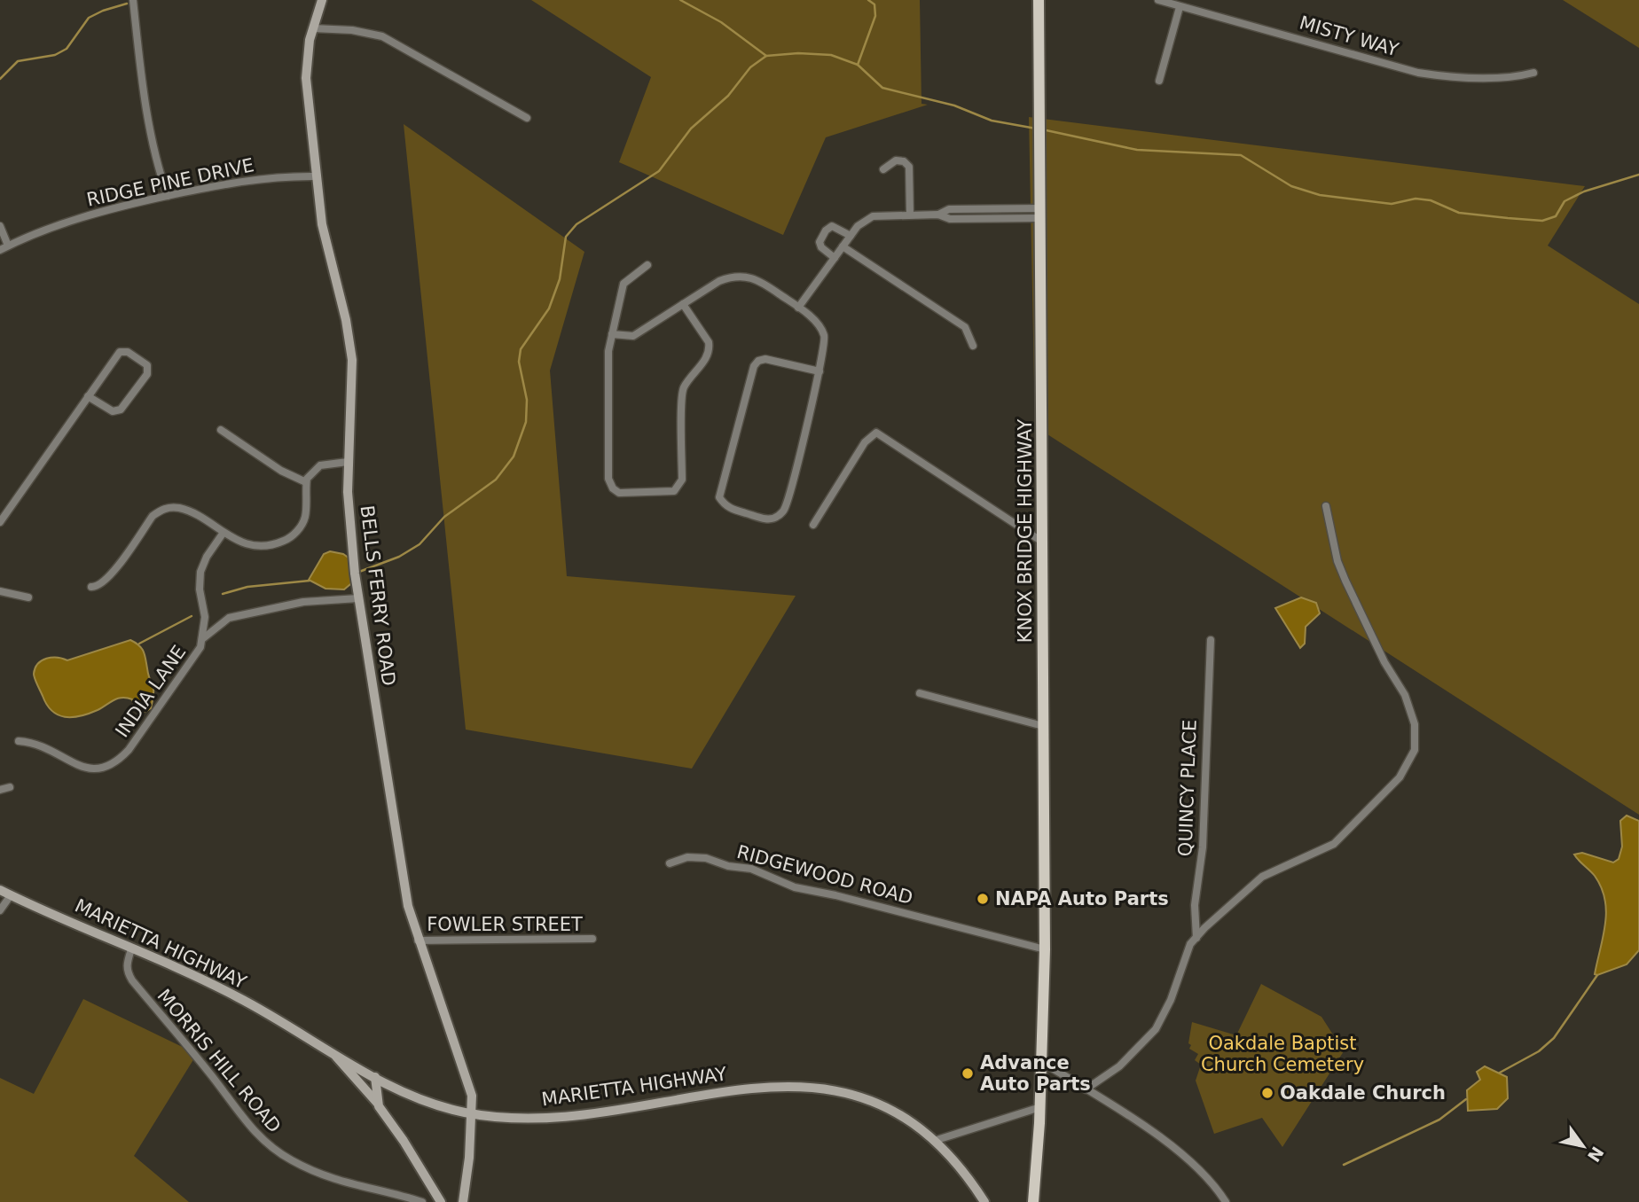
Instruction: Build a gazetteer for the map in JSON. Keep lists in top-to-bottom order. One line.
{"streets":{"main road":["KNOX BRIDGE HIGHWAY","BELLS FERRY ROAD","MARIETTA HIGHWAY"],"street":["MISTY WAY","RIDGE PINE DRIVE","INDIA LANE","QUINCY PLACE","RIDGEWOOD ROAD","FOWLER STREET","MORRIS HILL ROAD"]},"crossings":[["RIDGE PINE DRIVE","BELLS FERRY ROAD"],["KNOX BRIDGE HIGHWAY","RIDGEWOOD ROAD"],["BELLS FERRY ROAD","FOWLER STREET"],["BELLS FERRY ROAD","MARIETTA HIGHWAY"],["MARIETTA HIGHWAY","MORRIS HILL ROAD"]],"parks":["Oakdale Baptist Church Cemetery"],"places":["NAPA Auto Parts","Advance Auto Parts","Oakdale Church"],"north":"bottom right"}
